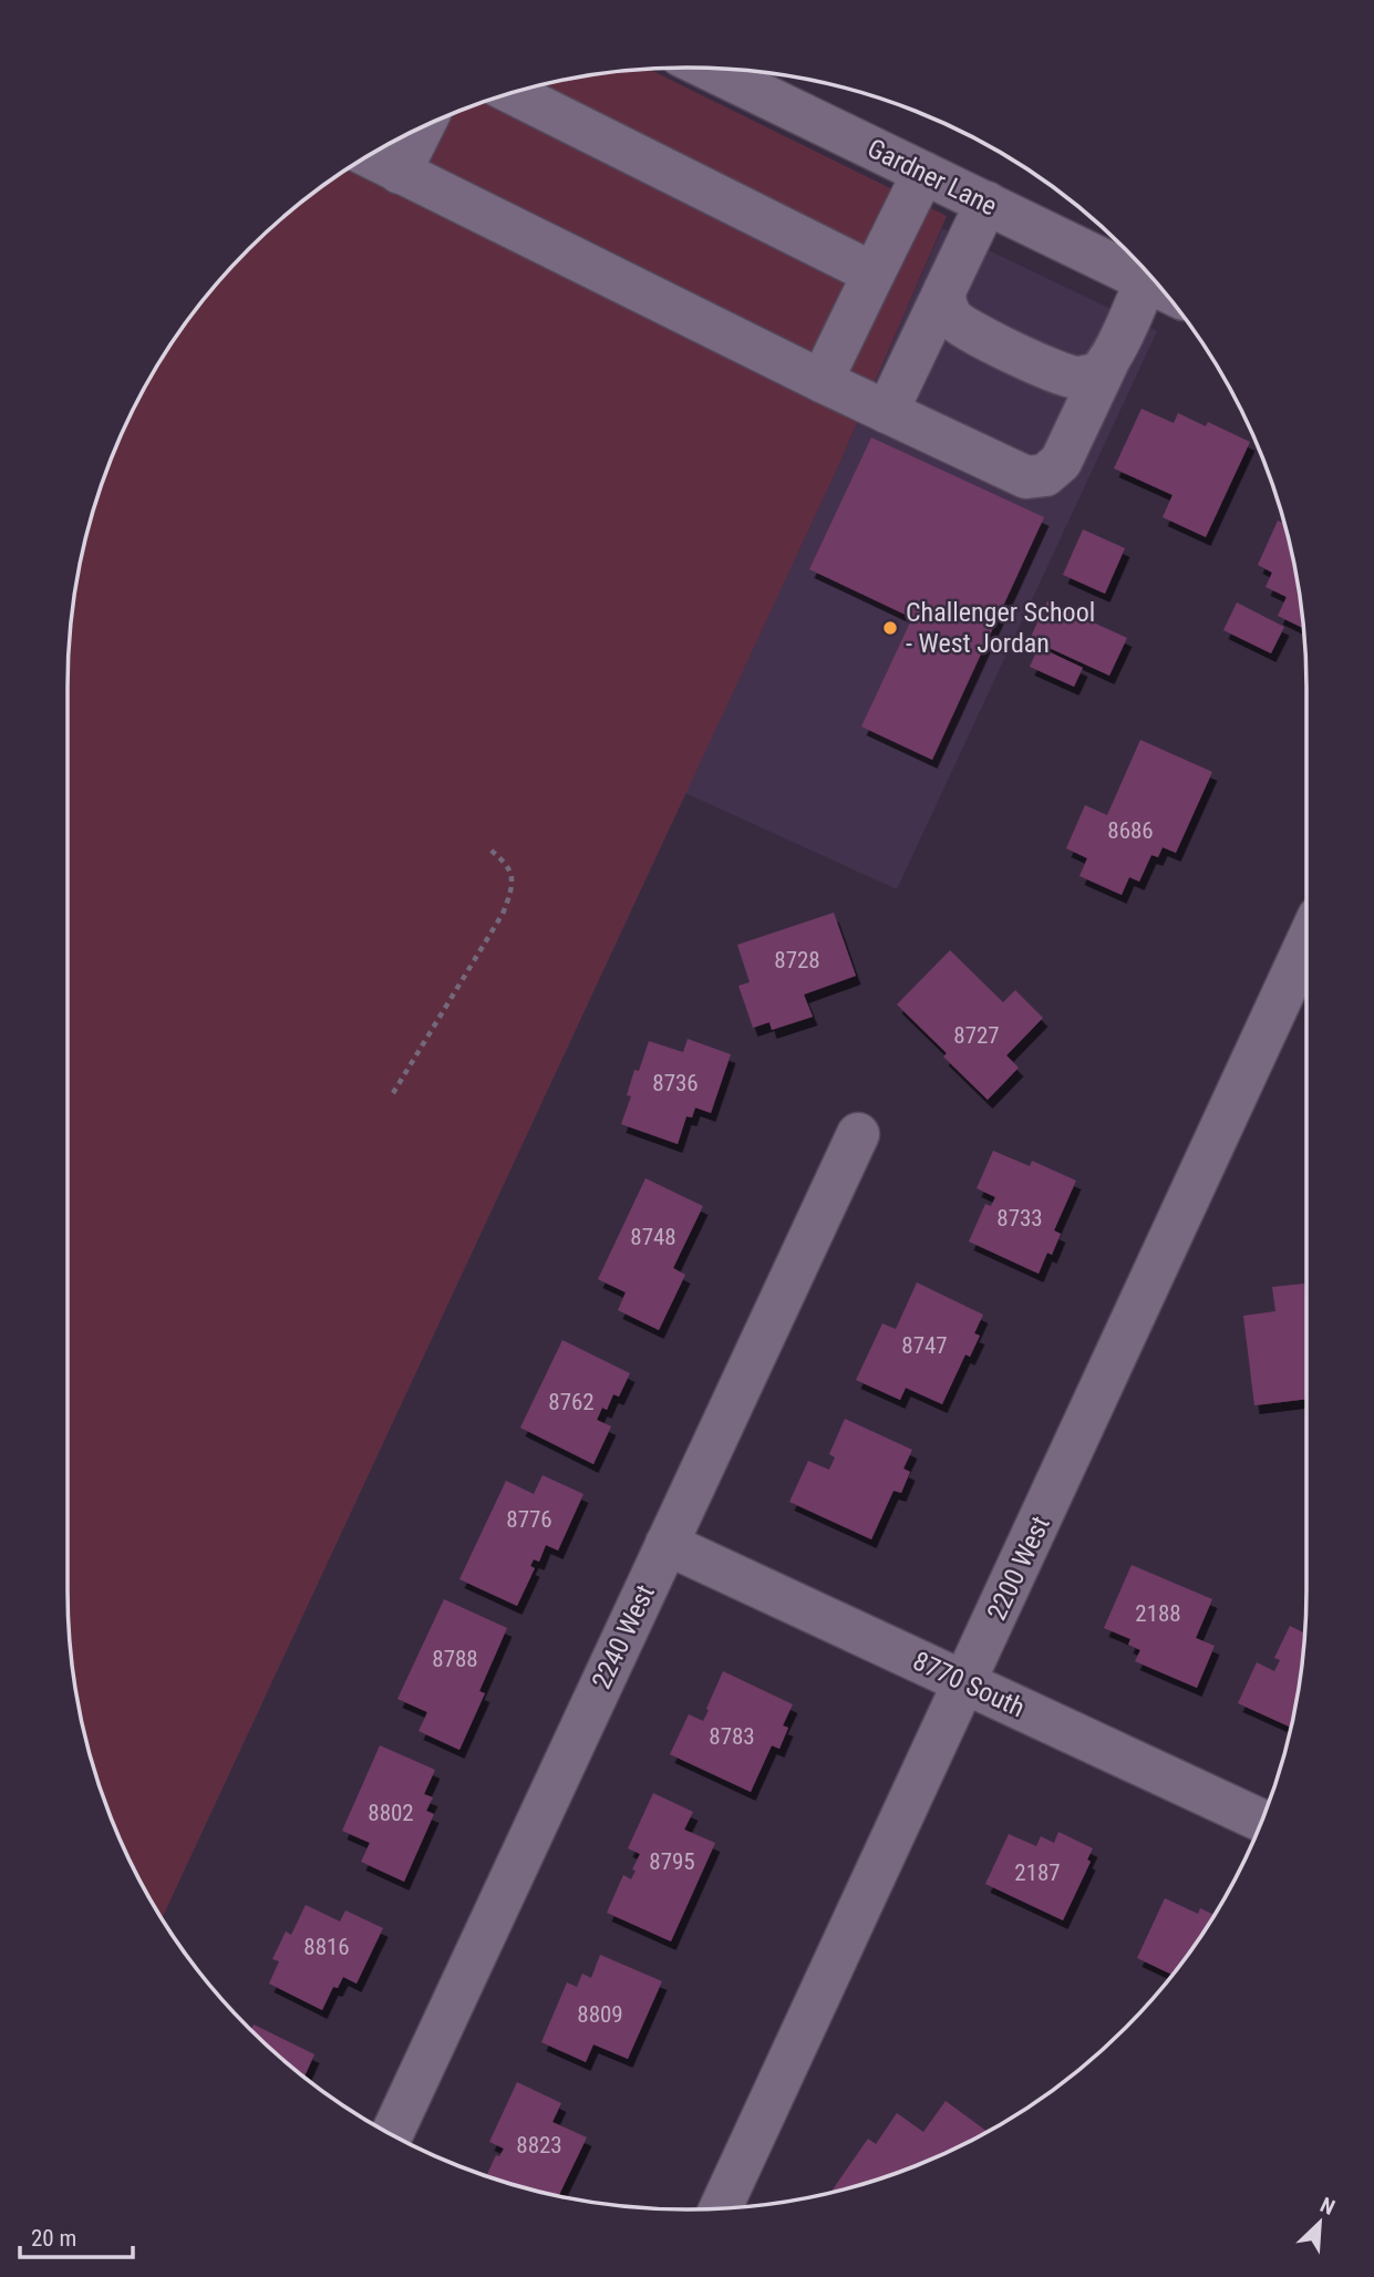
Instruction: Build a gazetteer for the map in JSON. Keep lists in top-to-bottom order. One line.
{"streets":{"street":["Gardner Lane","2200 West","2240 West","8770 South"]},"crossings":[["2200 West","8770 South"],["2240 West","8770 South"]],"places":["Challenger School - West Jordan"],"house_numbers":["8686","8728","8727","8736","8733","8748","8747","8762","8776","2188","8788","8783","8802","8795","2187","8816","8809","8823"],"scale_bar":"20 m","north":"top right"}
